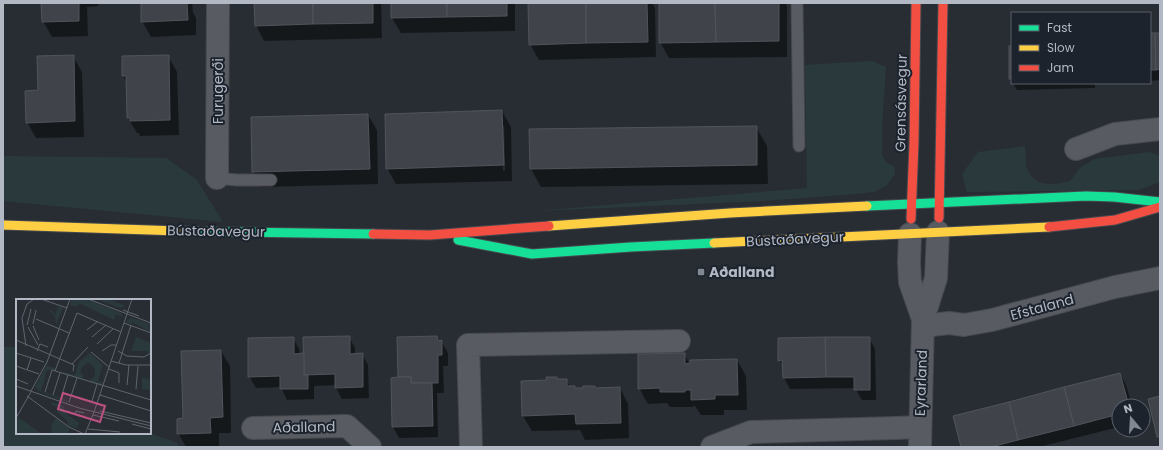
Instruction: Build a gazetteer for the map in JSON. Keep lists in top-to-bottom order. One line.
{"streets":{"main road":["Grensásvegur","Bústaðavegur","Eyrarland"],"street":["Furugerði","Efstaland","Aðalland"]},"crossings":[["Grensásvegur","Bústaðavegur"],["Grensásvegur","Eyrarland"],["Bústaðavegur","Eyrarland"],["Efstaland","Eyrarland"]],"places":{"transit":["Aðalland"]},"legend":["Fast","Slow","Jam"],"north":"top"}
